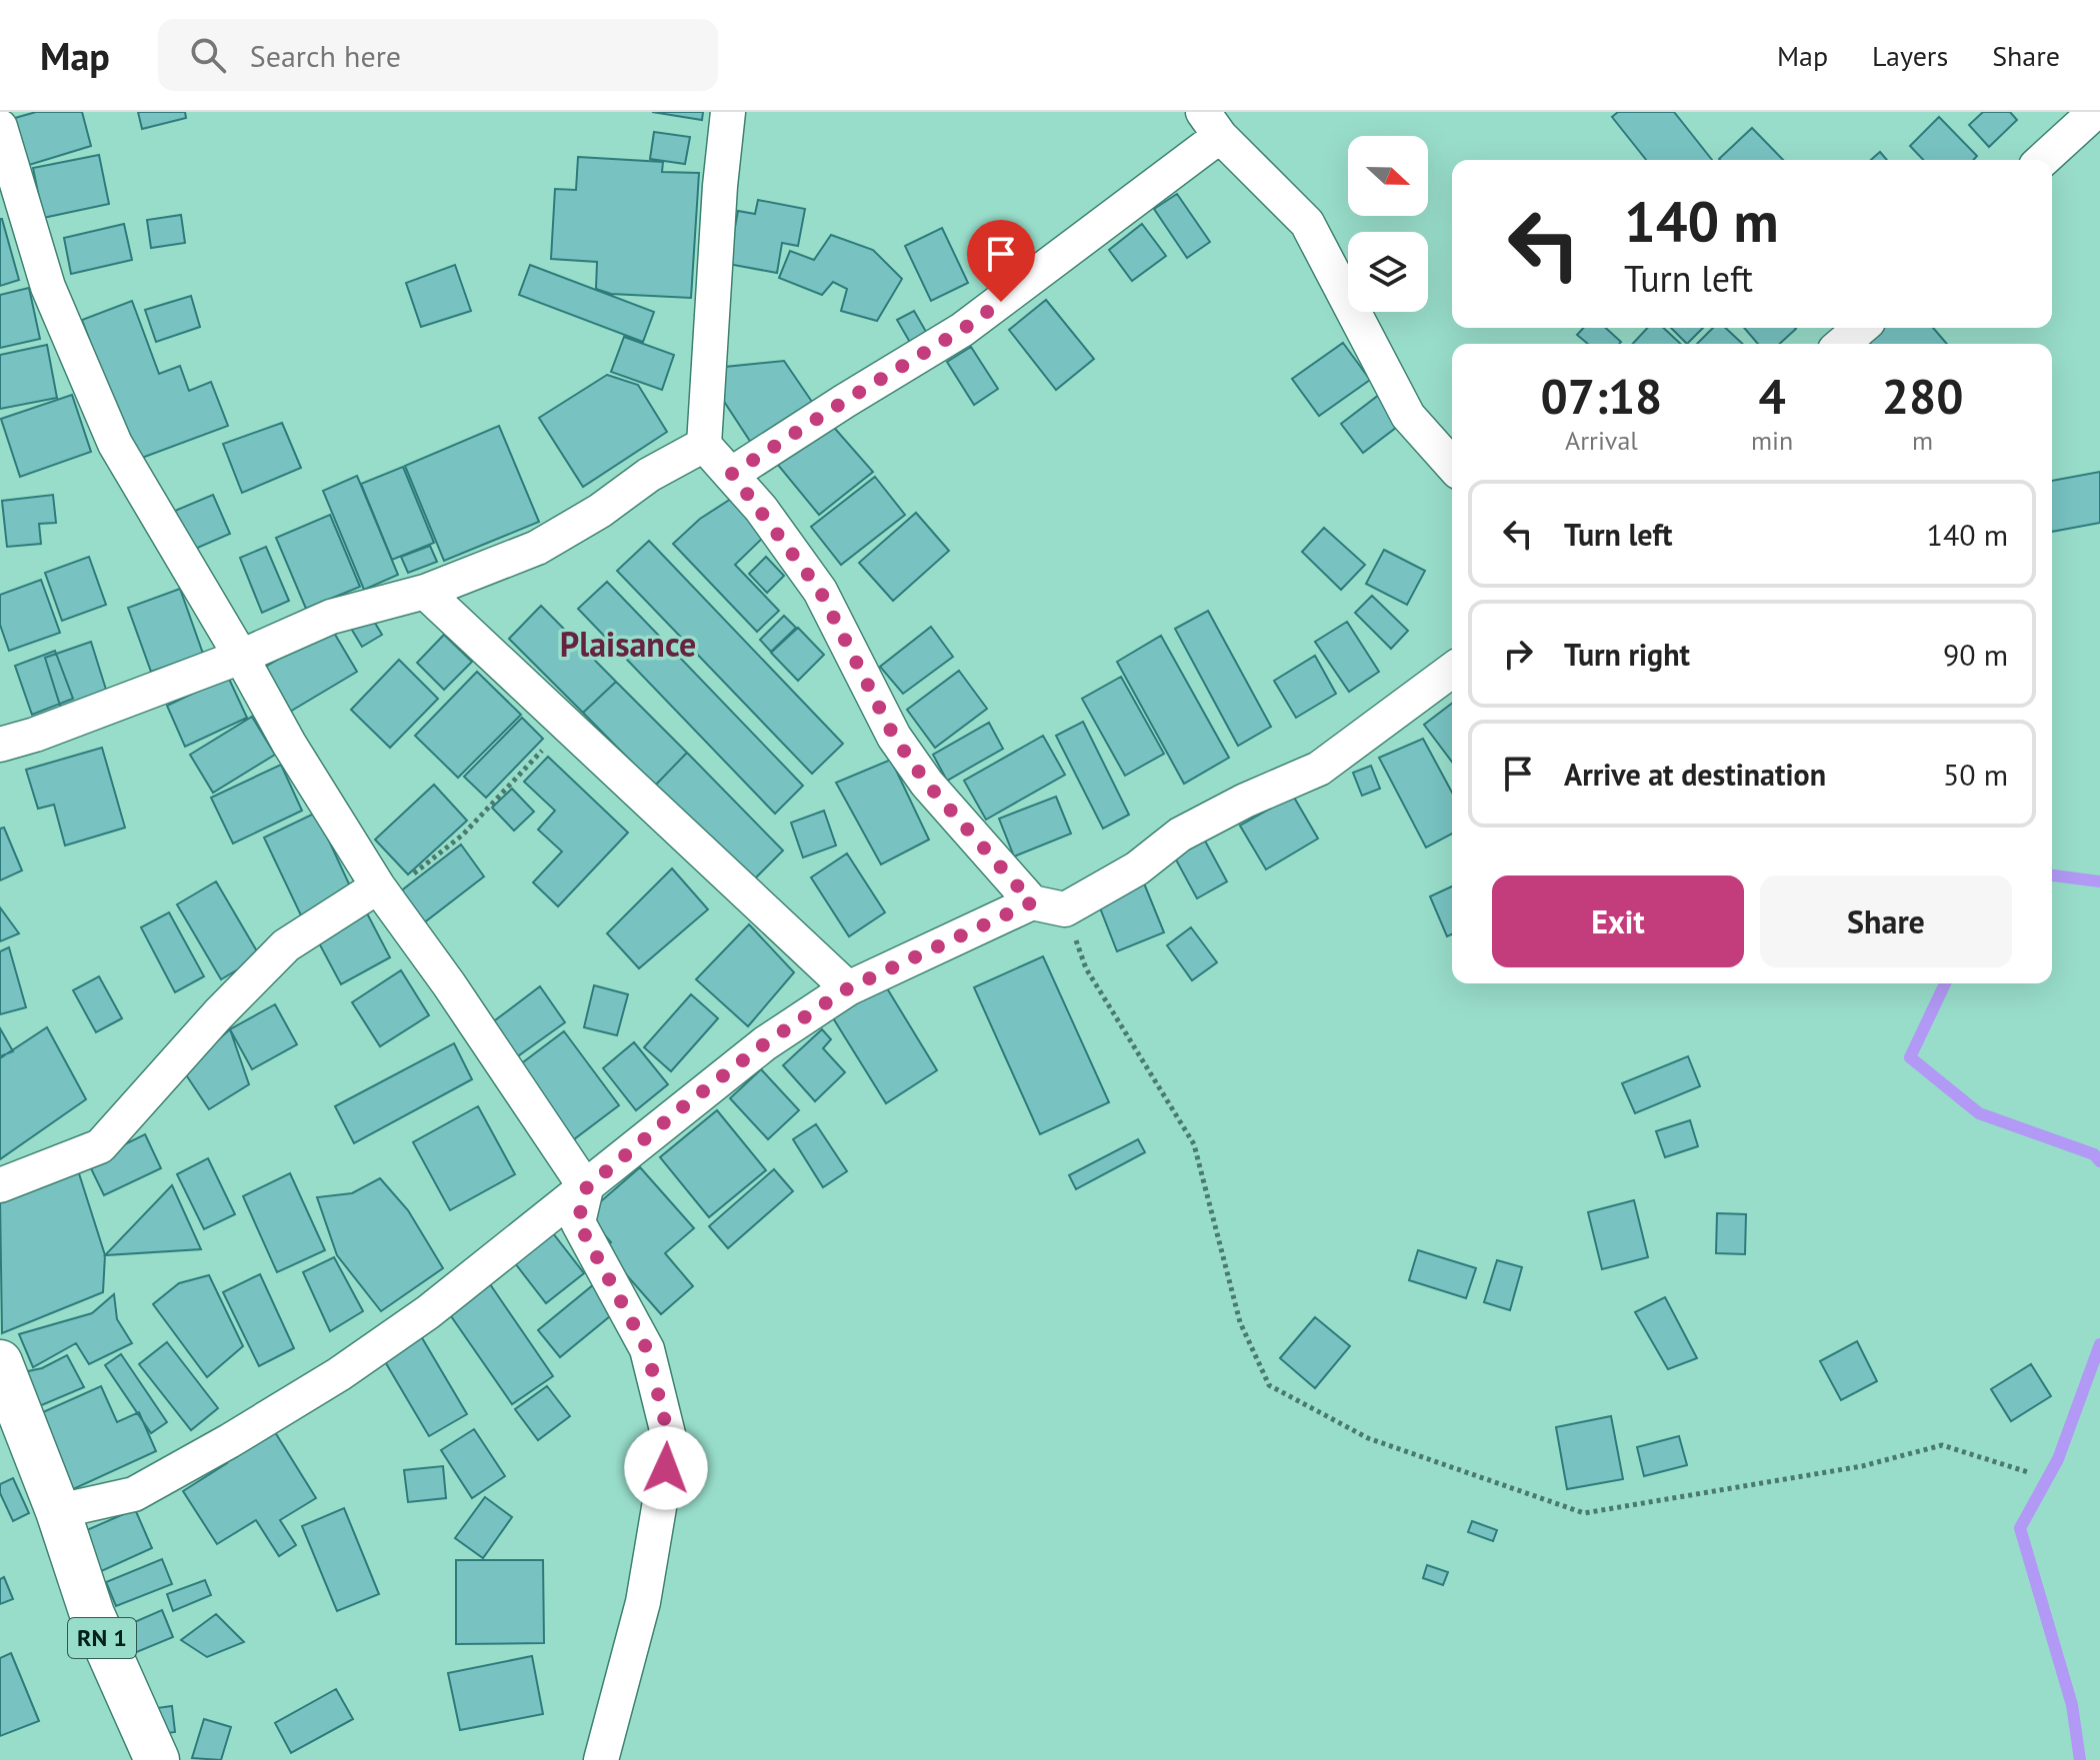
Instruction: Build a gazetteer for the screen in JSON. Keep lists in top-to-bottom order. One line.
{"streets":{"main road":["RN 1"]},"districts":["Plaisance"],"north":"right","page":{"header":"Map","search":"Search here","nav":["Map","Layers","Share"],"turn":["140 m","Turn left"],"eta":["07:18","Arrival","4","min","280","m"],"list":[{"name":"Turn left","value":"140 m"},{"name":"Turn right","value":"90 m"},{"name":"Arrive at destination","value":"50 m"}],"buttons":["Exit","Share"]}}
